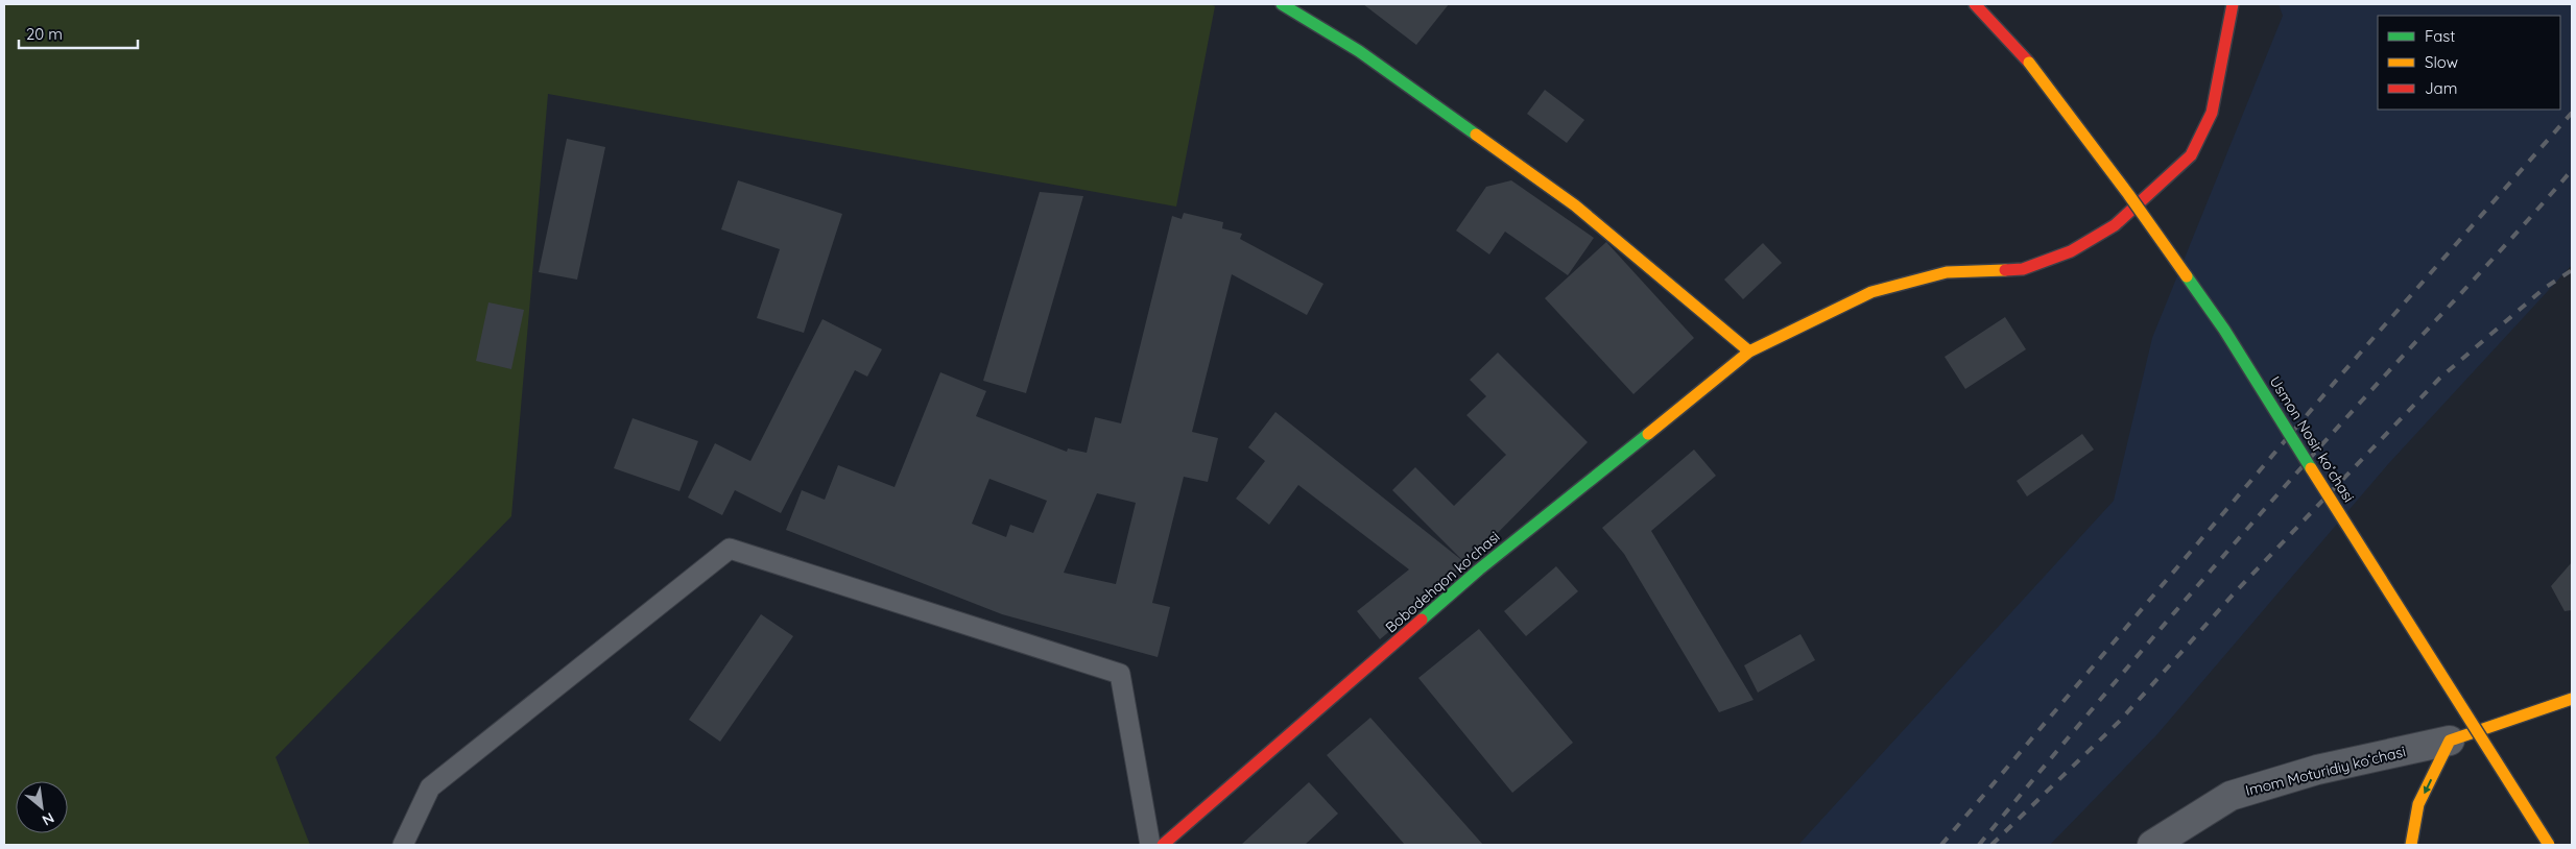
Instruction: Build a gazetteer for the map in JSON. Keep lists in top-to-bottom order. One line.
{"streets":{"street":["Usmon Nosir ko‘chasi","Bobodehqon koʼchasi","Imom Moturidiy koʻchasi"]},"legend":["Fast","Slow","Jam"],"scale_bar":"20 m","north":"bottom right"}
